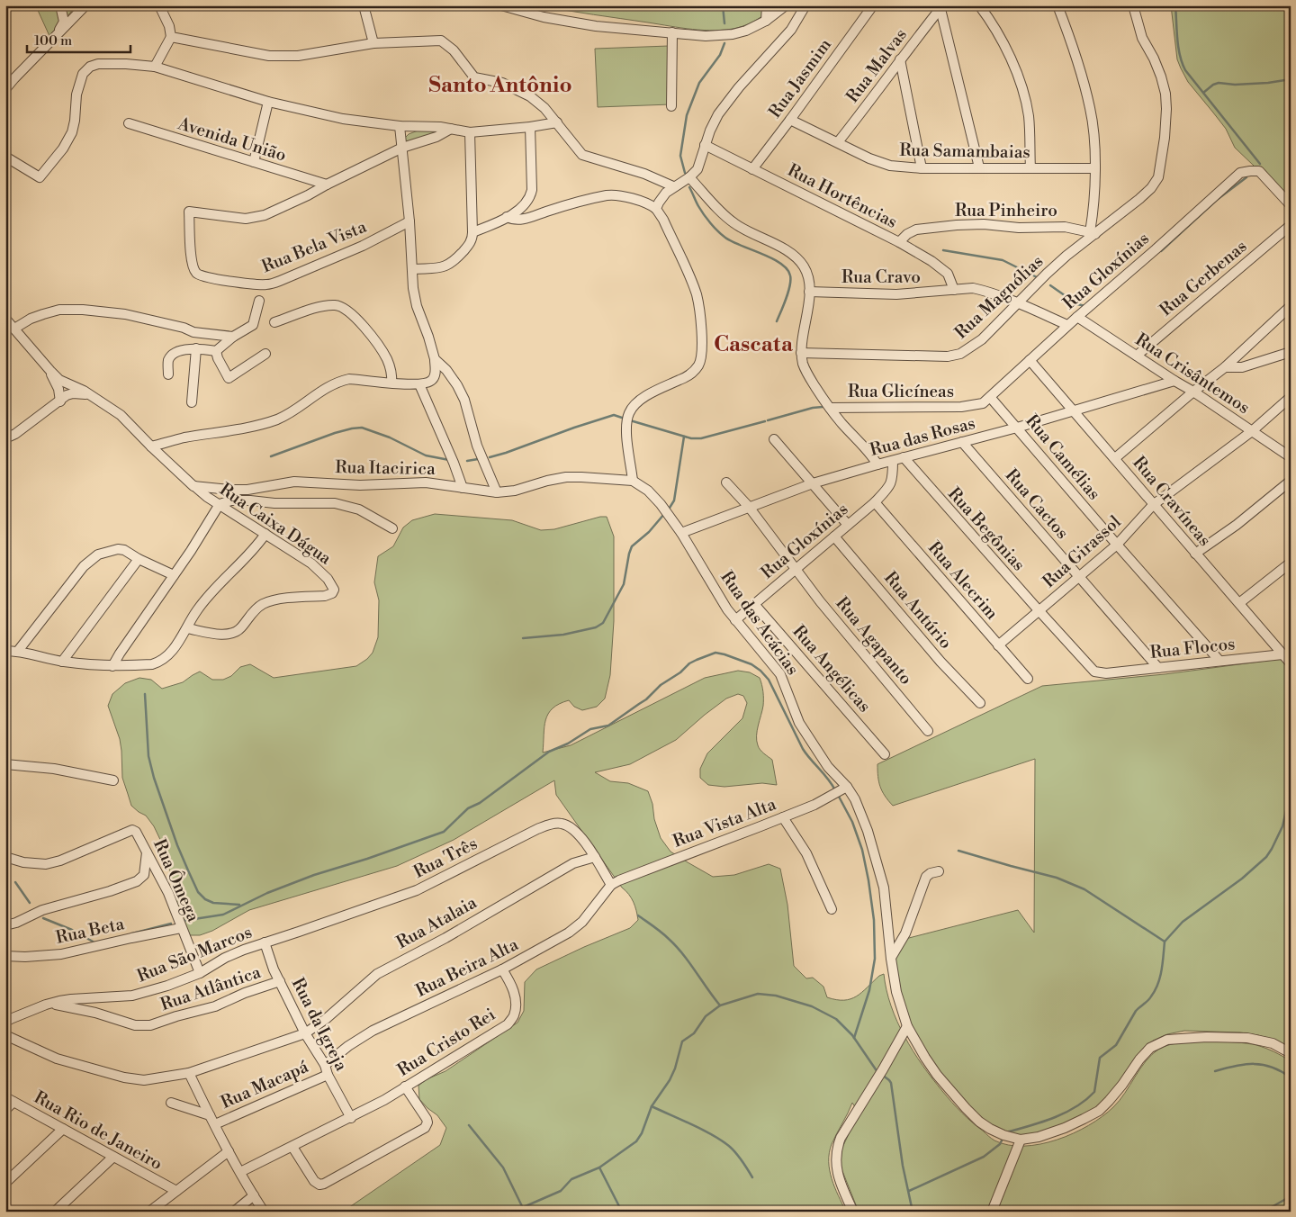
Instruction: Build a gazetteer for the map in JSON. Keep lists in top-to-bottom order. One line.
{"streets":{"street":["Rua Malvas","Rua Jasmim","Avenida União","Rua Samambaias","Rua Hortências","Rua Pinheiro","Rua Bela Vista","Rua Gloxínias","Rua Cravo","Rua Gerbenas","Rua Magnólias","Rua Crisântemos","Rua Glicíneas","Rua das Rosas","Rua Camélias","Rua Itacirica","Rua Cravíneas","Rua Cactos","Rua Caixa Dágua","Rua Begônias","Rua Girassol","Rua Alecrim","Rua Antúrio","Rua das Acácias","Rua Agapanto","Rua Flocos","Rua Angélicas","Rua Vista Alta","Rua Três","Rua Ômega","Rua Atalaia","Rua Beta","Rua São Marcos","Rua Beira Alta","Rua Atlântica","Rua da Igreja","Rua Cristo Rei","Rua Macapá","Rua Rio de Janeiro"]},"crossings":[["Rua Malvas","Rua Samambaias"],["Rua Jasmim","Rua Samambaias"],["Rua Jasmim","Rua Hortências"],["Avenida União","Rua Bela Vista"],["Rua Hortências","Rua Pinheiro"],["Rua Hortências","Rua Cravo"],["Rua Pinheiro","Rua Magnólias"],["Rua Gloxínias","Rua Cravo"],["Rua Gloxínias","Rua Crisântemos"],["Rua Gloxínias","Rua Glicíneas"],["Rua Gloxínias","Rua das Rosas"],["Rua Gloxínias","Rua Camélias"],["Rua Gloxínias","Rua Cravíneas"],["Rua Gloxínias","Rua Alecrim"],["Rua Gloxínias","Rua Antúrio"],["Rua Gloxínias","Rua das Acácias"],["Rua Gloxínias","Rua Agapanto"],["Rua Gloxínias","Rua Angélicas"],["Rua Cravo","Rua Magnólias"],["Rua Gerbenas","Rua Crisântemos"],["Rua Crisântemos","Rua das Rosas"],["Rua Crisântemos","Rua Girassol"],["Rua das Rosas","Rua Camélias"],["Rua das Rosas","Rua Cravíneas"],["Rua das Rosas","Rua Cactos"],["Rua das Rosas","Rua Begônias"],["Rua das Rosas","Rua das Acácias"],["Rua das Rosas","Rua Agapanto"],["Rua Camélias","Rua Girassol"],["Rua Camélias","Rua Flocos"],["Rua Itacirica","Rua Caixa Dágua"],["Rua Itacirica","Rua das Acácias"],["Rua Cravíneas","Rua Girassol"],["Rua Cravíneas","Rua Flocos"],["Rua Cactos","Rua Girassol"],["Rua Cactos","Rua Flocos"],["Rua Begônias","Rua Girassol"],["Rua Begônias","Rua Flocos"],["Rua Girassol","Rua Alecrim"],["Rua das Acácias","Rua Vista Alta"],["Rua Vista Alta","Rua Três"],["Rua Vista Alta","Rua Beira Alta"],["Rua Três","Rua Atalaia"],["Rua Três","Rua São Marcos"],["Rua Três","Rua Beira Alta"],["Rua Três","Rua da Igreja"],["Rua Ômega","Rua Beta"],["Rua Ômega","Rua São Marcos"],["Rua Atalaia","Rua da Igreja"],["Rua São Marcos","Rua Atlântica"],["Rua São Marcos","Rua da Igreja"],["Rua Beira Alta","Rua da Igreja"],["Rua Beira Alta","Rua Cristo Rei"],["Rua Atlântica","Rua da Igreja"],["Rua da Igreja","Rua Cristo Rei"],["Rua da Igreja","Rua Macapá"]],"districts":["Santo Antônio","Cascata"],"scale_bar":"100 m"}
